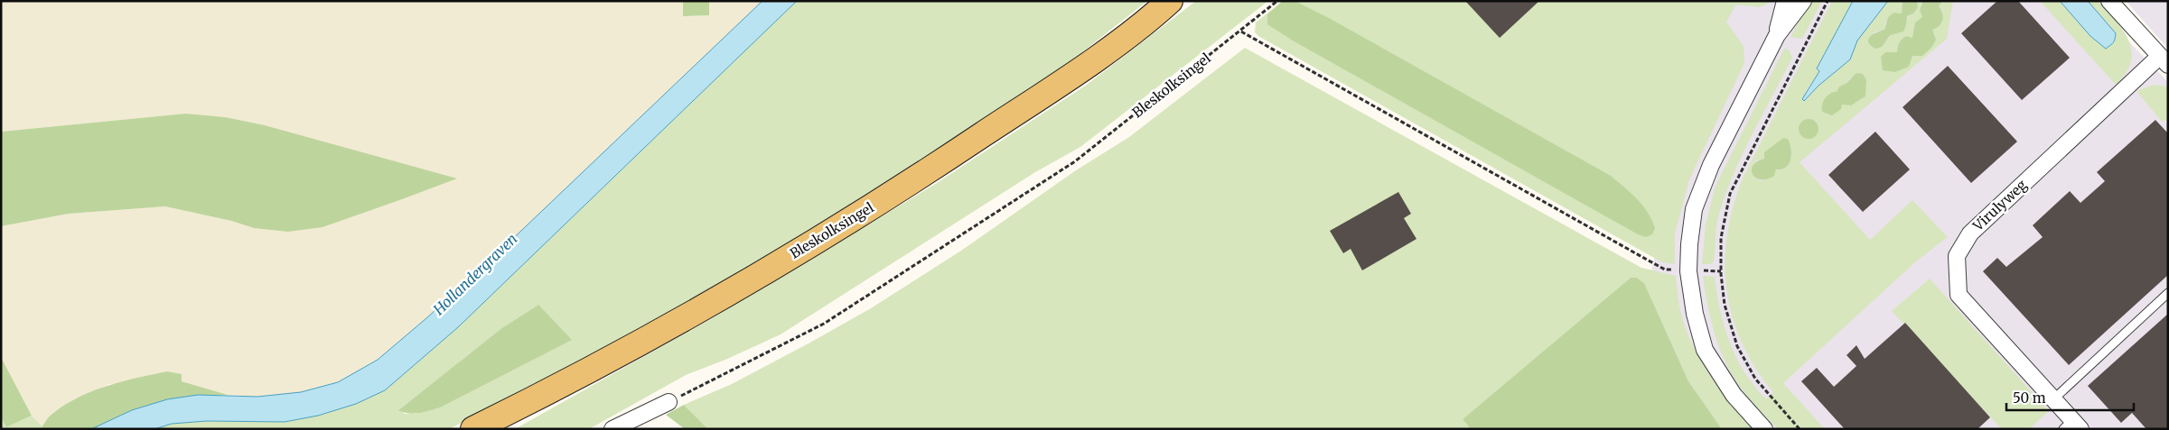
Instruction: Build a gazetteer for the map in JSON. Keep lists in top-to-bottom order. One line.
{"streets":{"main road":["Bleskolksingel"],"street":["Virulyweg"]},"water":["Hollandergraven"],"scale_bar":"50 m"}
